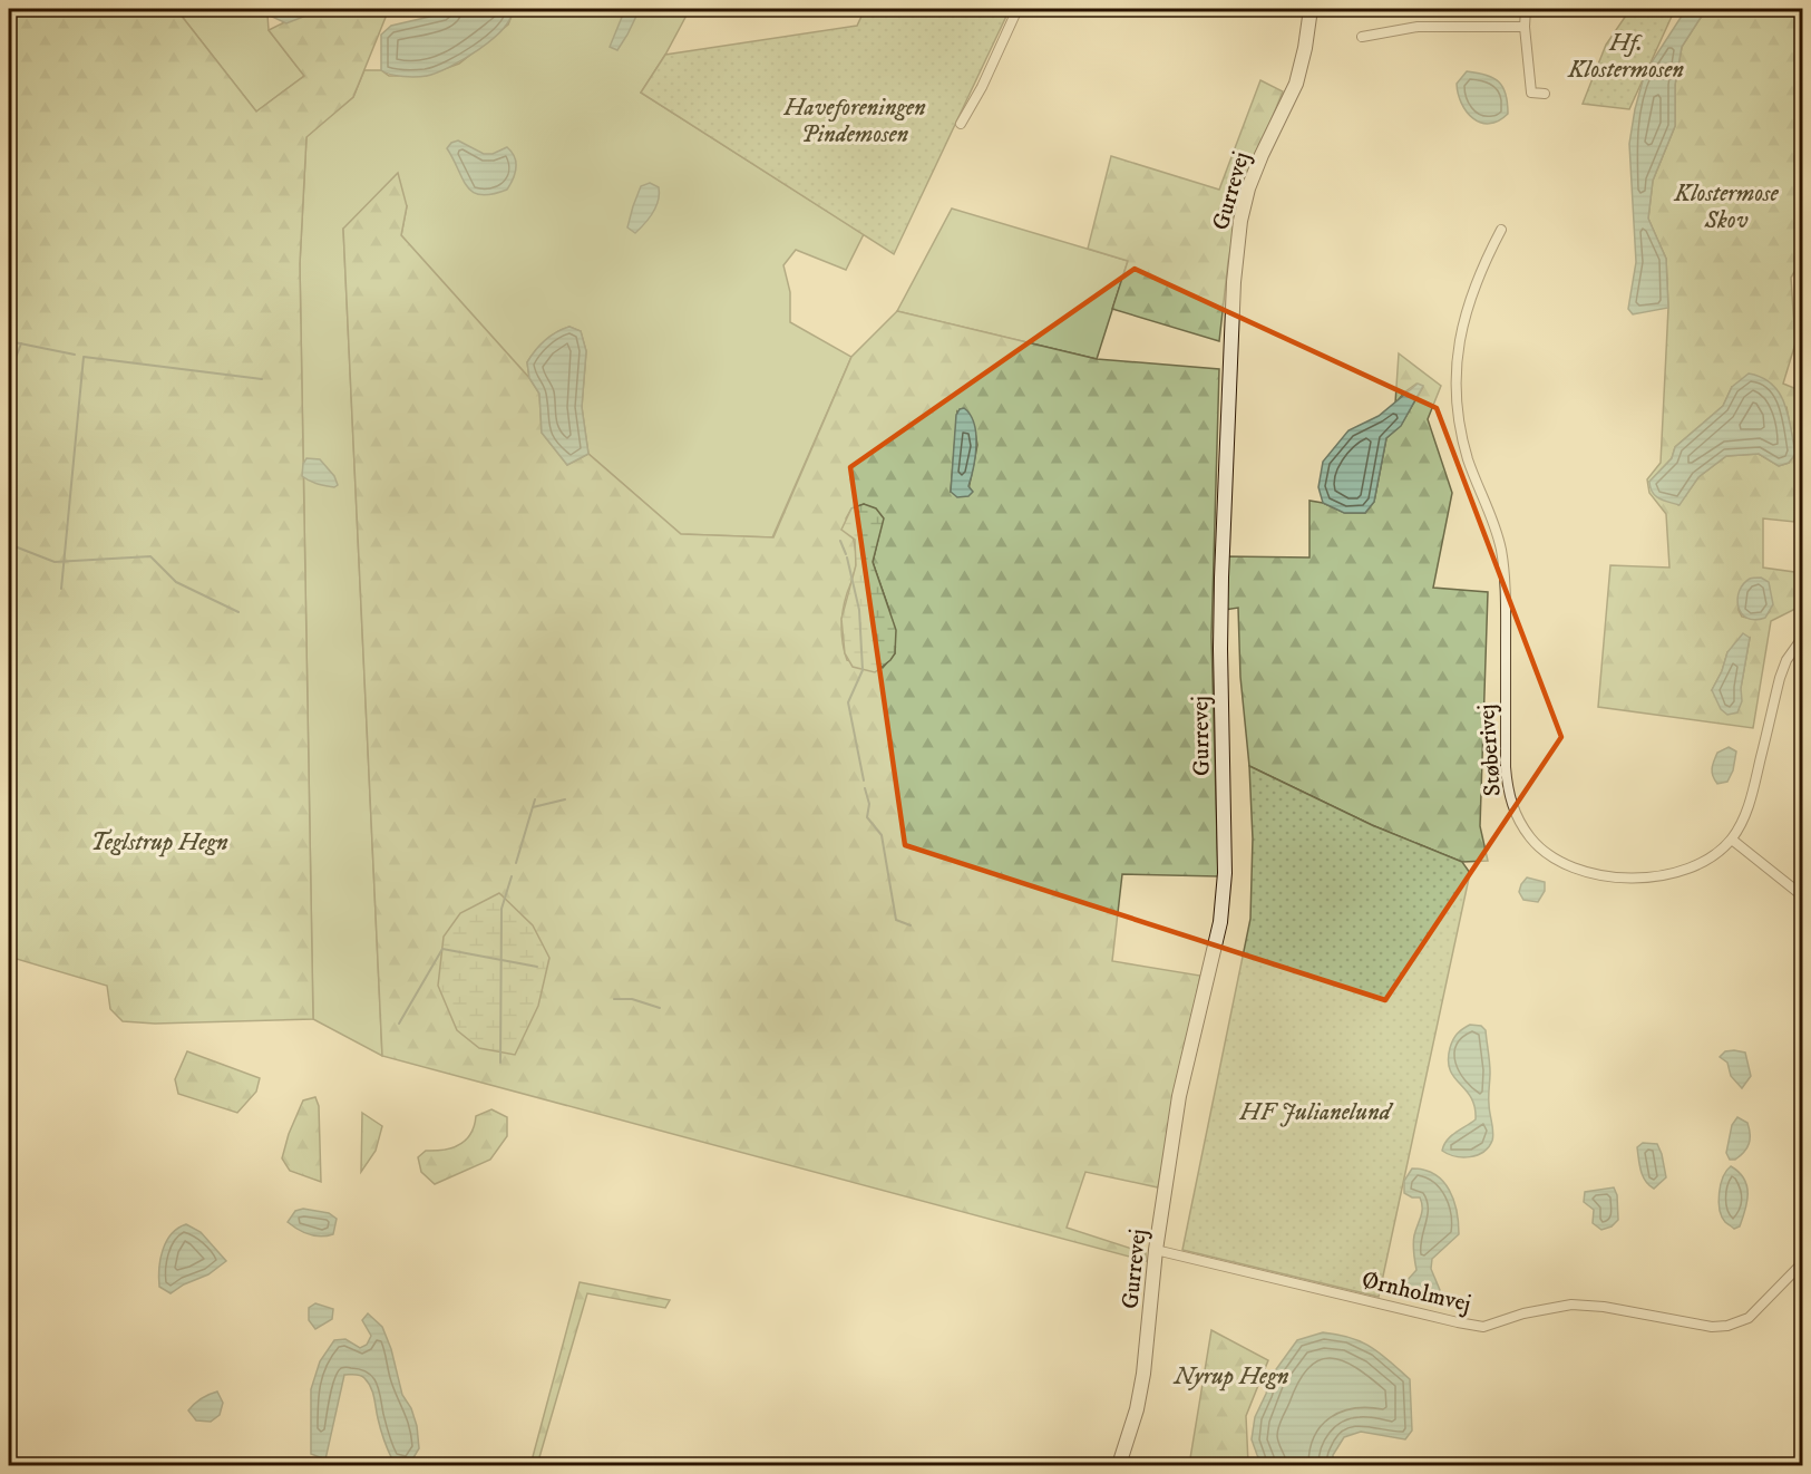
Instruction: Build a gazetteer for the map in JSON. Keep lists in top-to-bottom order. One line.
{"streets":{"street":["Gurrevej","Støberivej","Ørnholmvej"]},"crossings":[["Gurrevej","Ørnholmvej"]],"parks":["Hf. Klostermosen","Haveforeningen Pindemosen","Klostermose Skov","Teglstrup Hegn","HF Julianelund","Nyrup Hegn"]}
